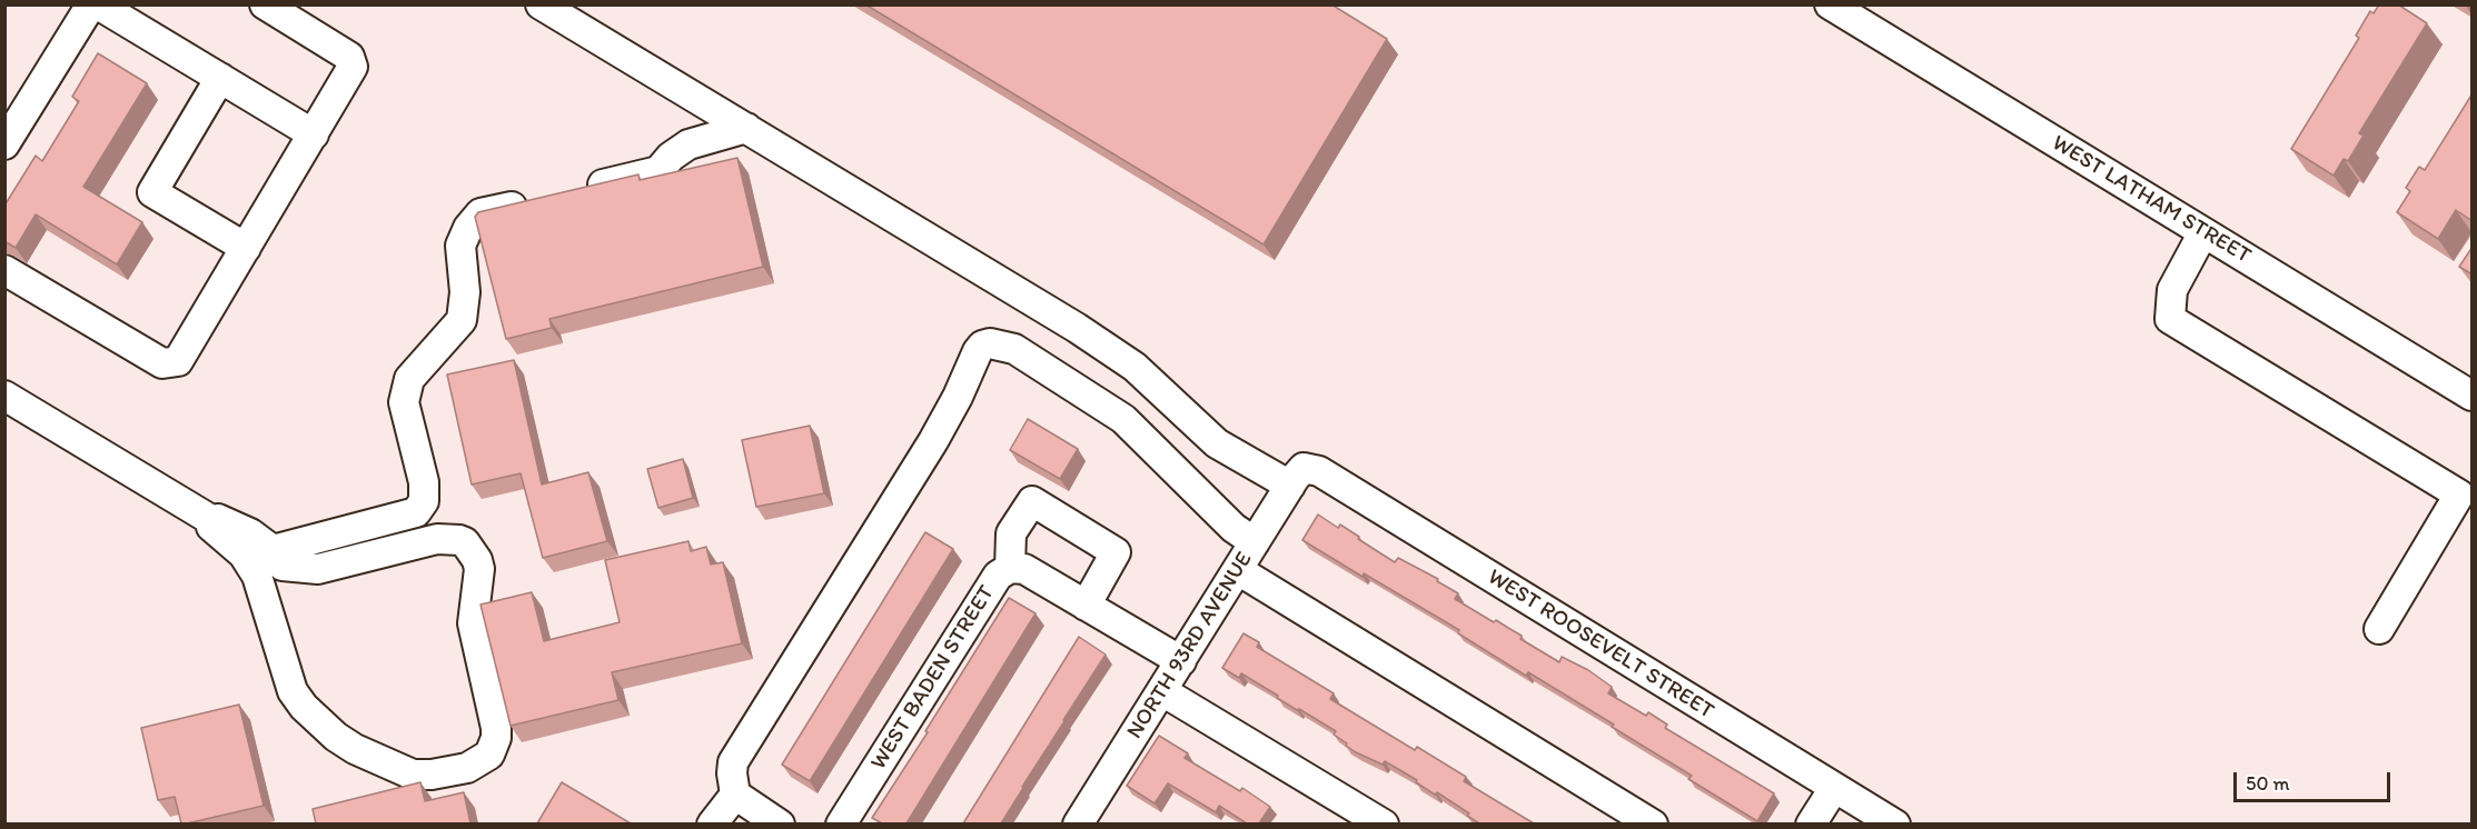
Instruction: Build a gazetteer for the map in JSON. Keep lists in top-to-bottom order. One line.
{"streets":{"street":["WEST LATHAM STREET","WEST ROOSEVELT STREET","NORTH 93RD AVENUE","WEST BADEN STREET"]},"crossings":[["WEST ROOSEVELT STREET","NORTH 93RD AVENUE"],["NORTH 93RD AVENUE","WEST BADEN STREET"]],"scale_bar":"50 m"}
